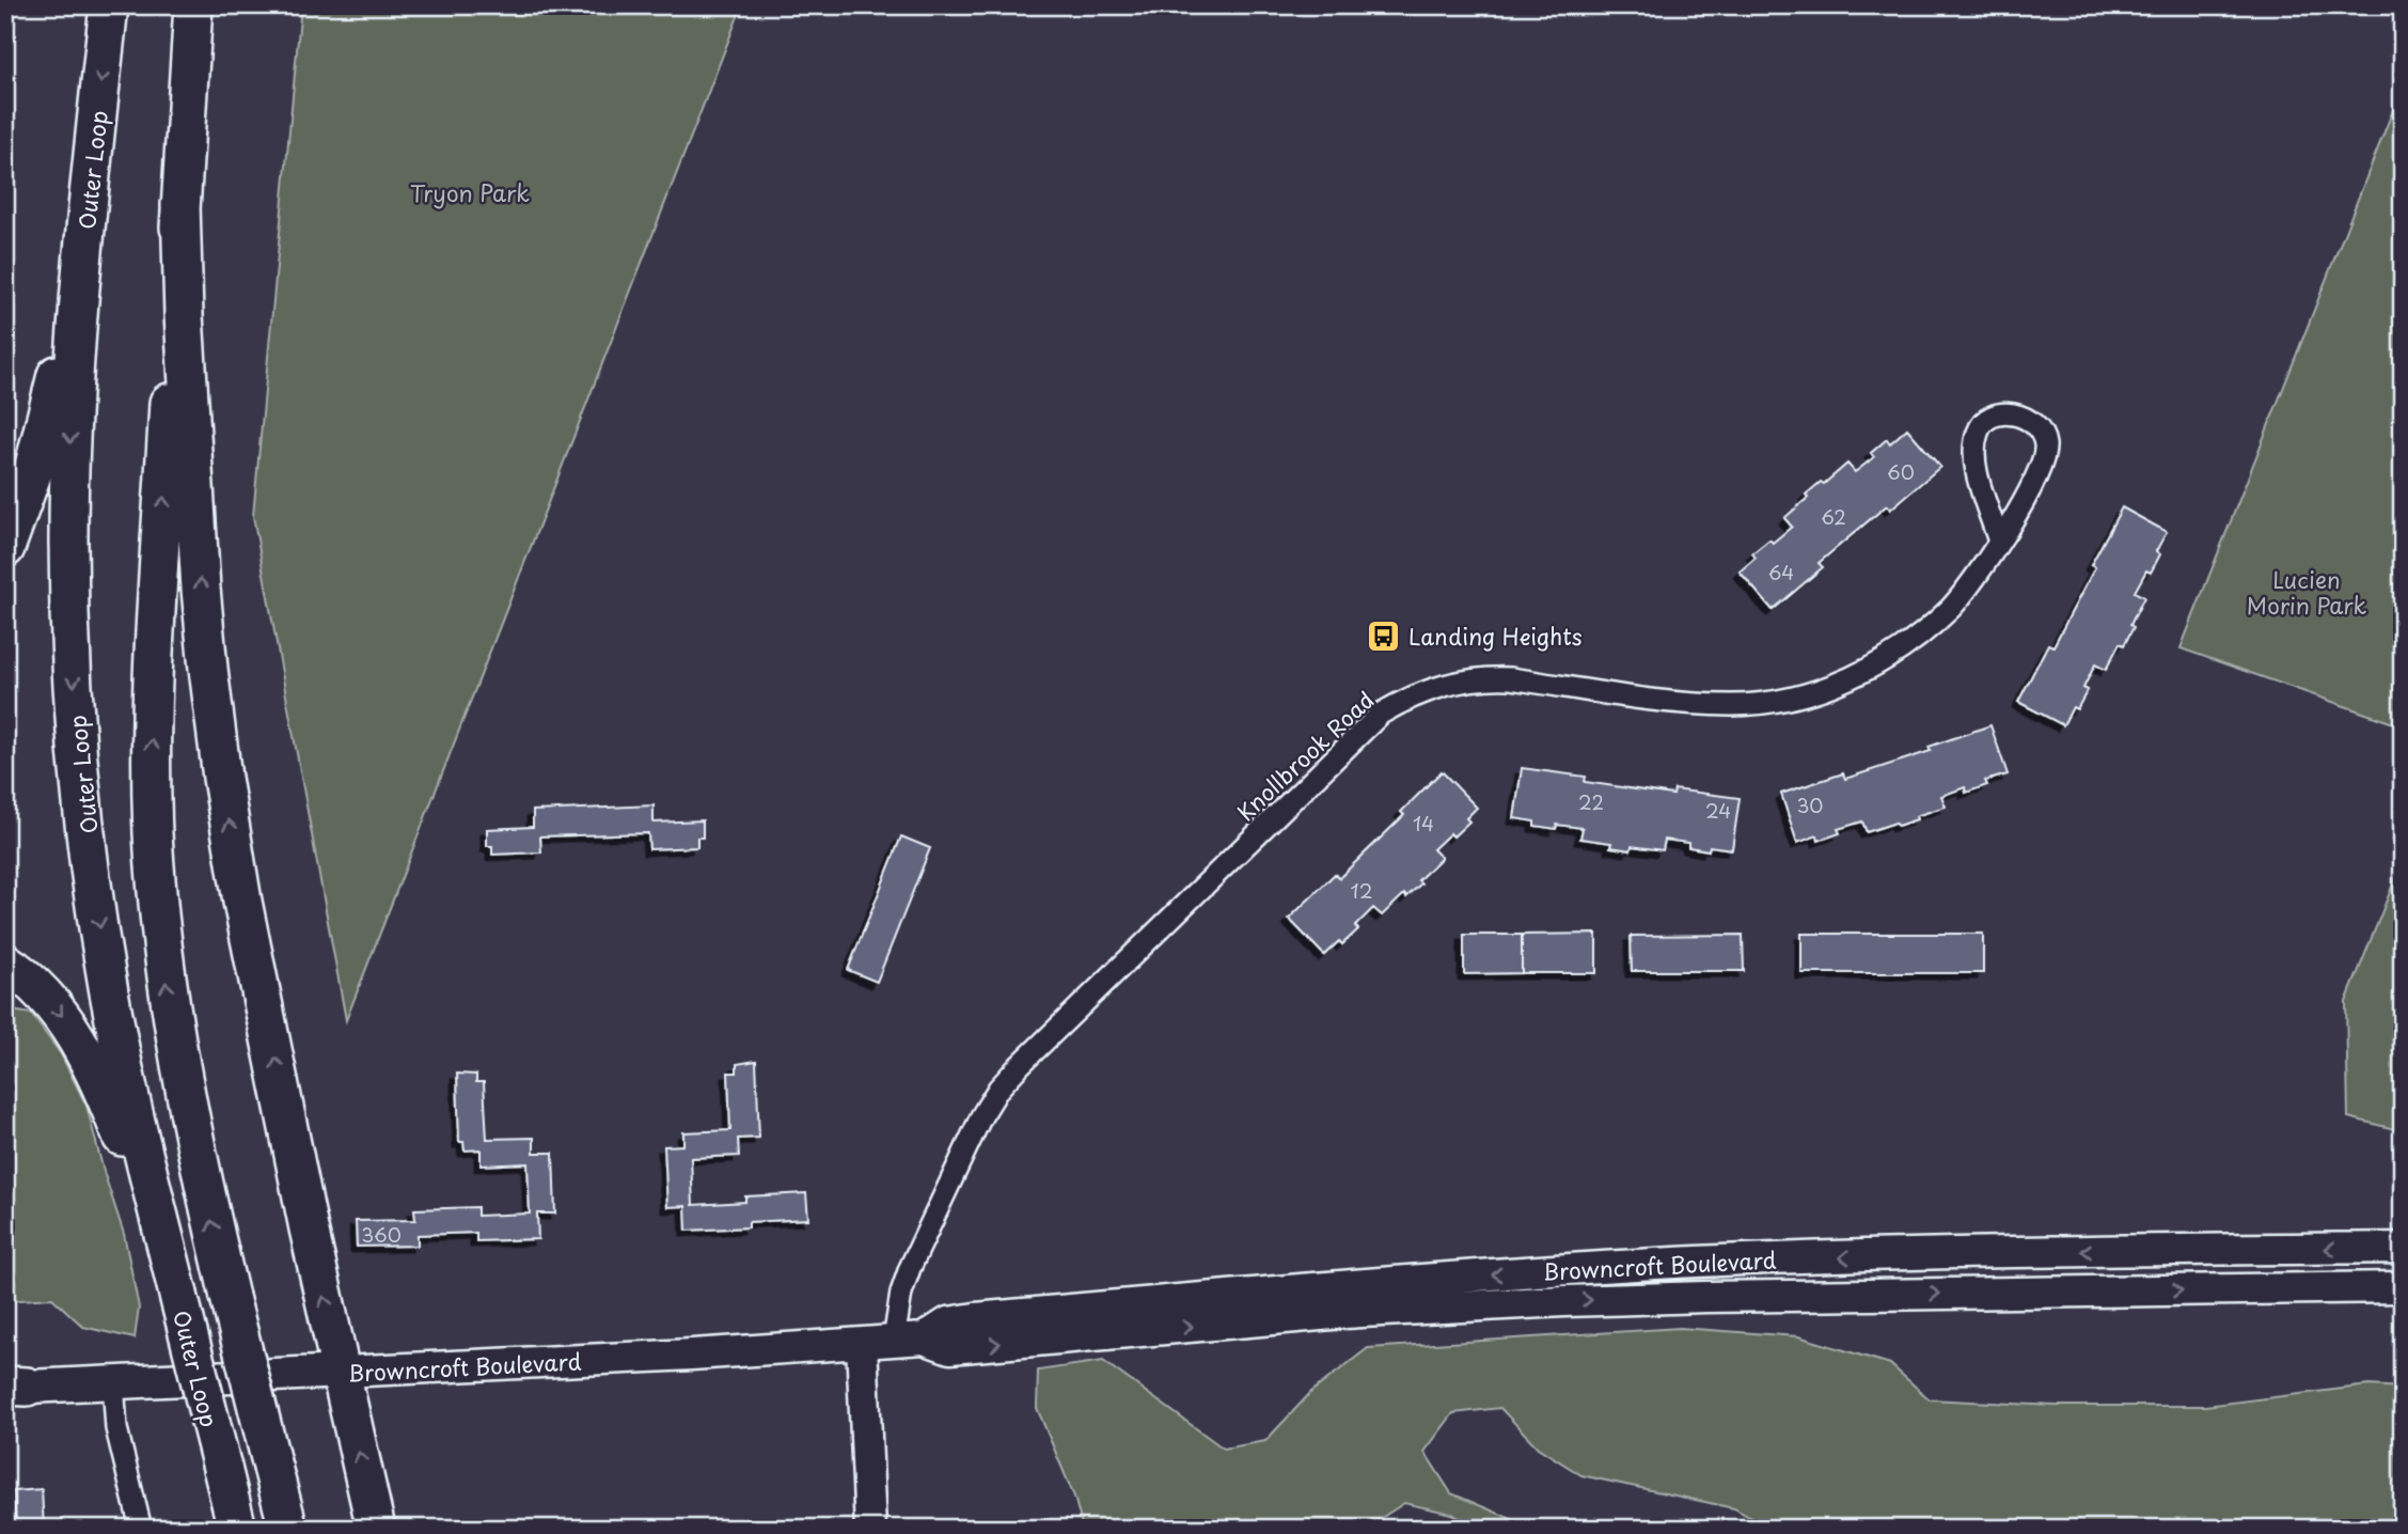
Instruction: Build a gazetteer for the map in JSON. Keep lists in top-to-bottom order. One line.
{"streets":{"highway":["Outer Loop"],"main road":["Browncroft Boulevard"],"street":["Knollbrook Road"]},"crossings":[["Knollbrook Road","Browncroft Boulevard"]],"parks":["Tryon Park","Lucien Morin Park"],"places":{"bus stop":["Landing Heights"]},"house_numbers":["60","62","64","22","30","24","14","12","360"]}
